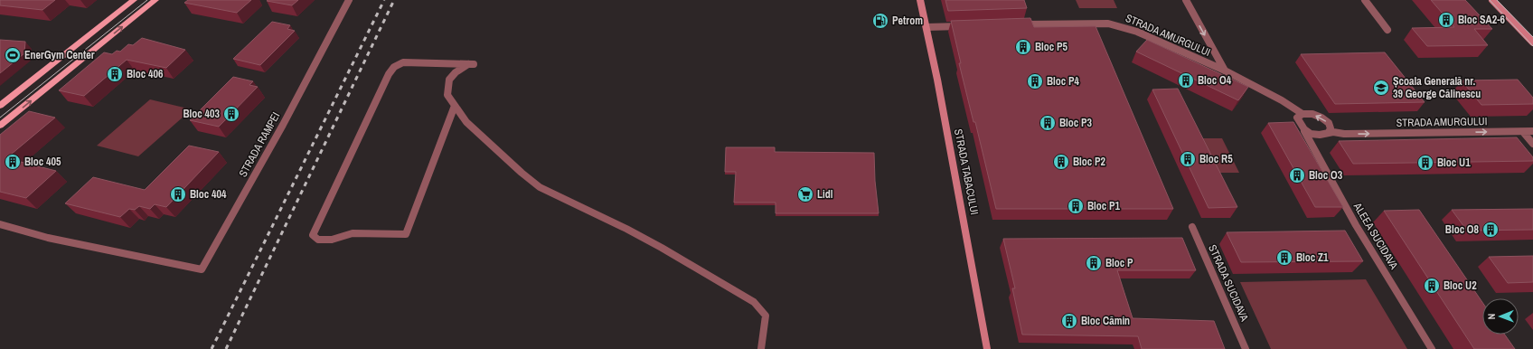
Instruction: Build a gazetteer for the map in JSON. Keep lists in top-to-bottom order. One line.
{"streets":{"street":["STRADA AMURGULUI","STRADA RAMPEI","STRADA TABACULUI","ALEEA SUCIDAVA","STRADA SUCIDAVA"]},"crossings":[["STRADA AMURGULUI","ALEEA SUCIDAVA"]],"places":{"building":["Bloc SA2-6","Bloc P5","Bloc 406","Bloc O4","Bloc P4","Bloc 403","Bloc P3","Bloc R5","Bloc 405","Bloc P2","Bloc U1","Bloc O3","Bloc 404","Bloc P1","Bloc O8","Bloc Z1","Bloc P","Bloc U2","Bloc Cămin"],"fuel station":["Petrom"],"sports":["EnerGym Center"],"school or university":["Școala Generală nr. 39 George Călinescu"],"supermarket":["Lidl"]},"north":"left"}
